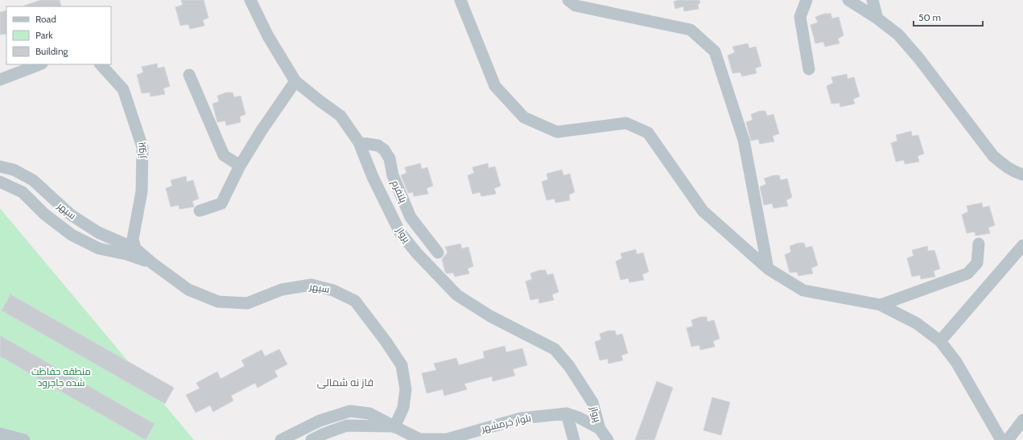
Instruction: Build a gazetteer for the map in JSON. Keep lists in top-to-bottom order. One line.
{"streets":{"street":["پرواز","پلتفرم","سپهر","بلوار خرمشهر"]},"crossings":[["پرواز","پلتفرم"],["پرواز","سپهر"],["پرواز","بلوار خرمشهر"],["سپهر","بلوار خرمشهر"]],"districts":["فاز نه شمالی"],"parks":["منطقه حفاظت شده جاجرود"],"legend":["Road","Park","Building"],"scale_bar":"50 m"}
